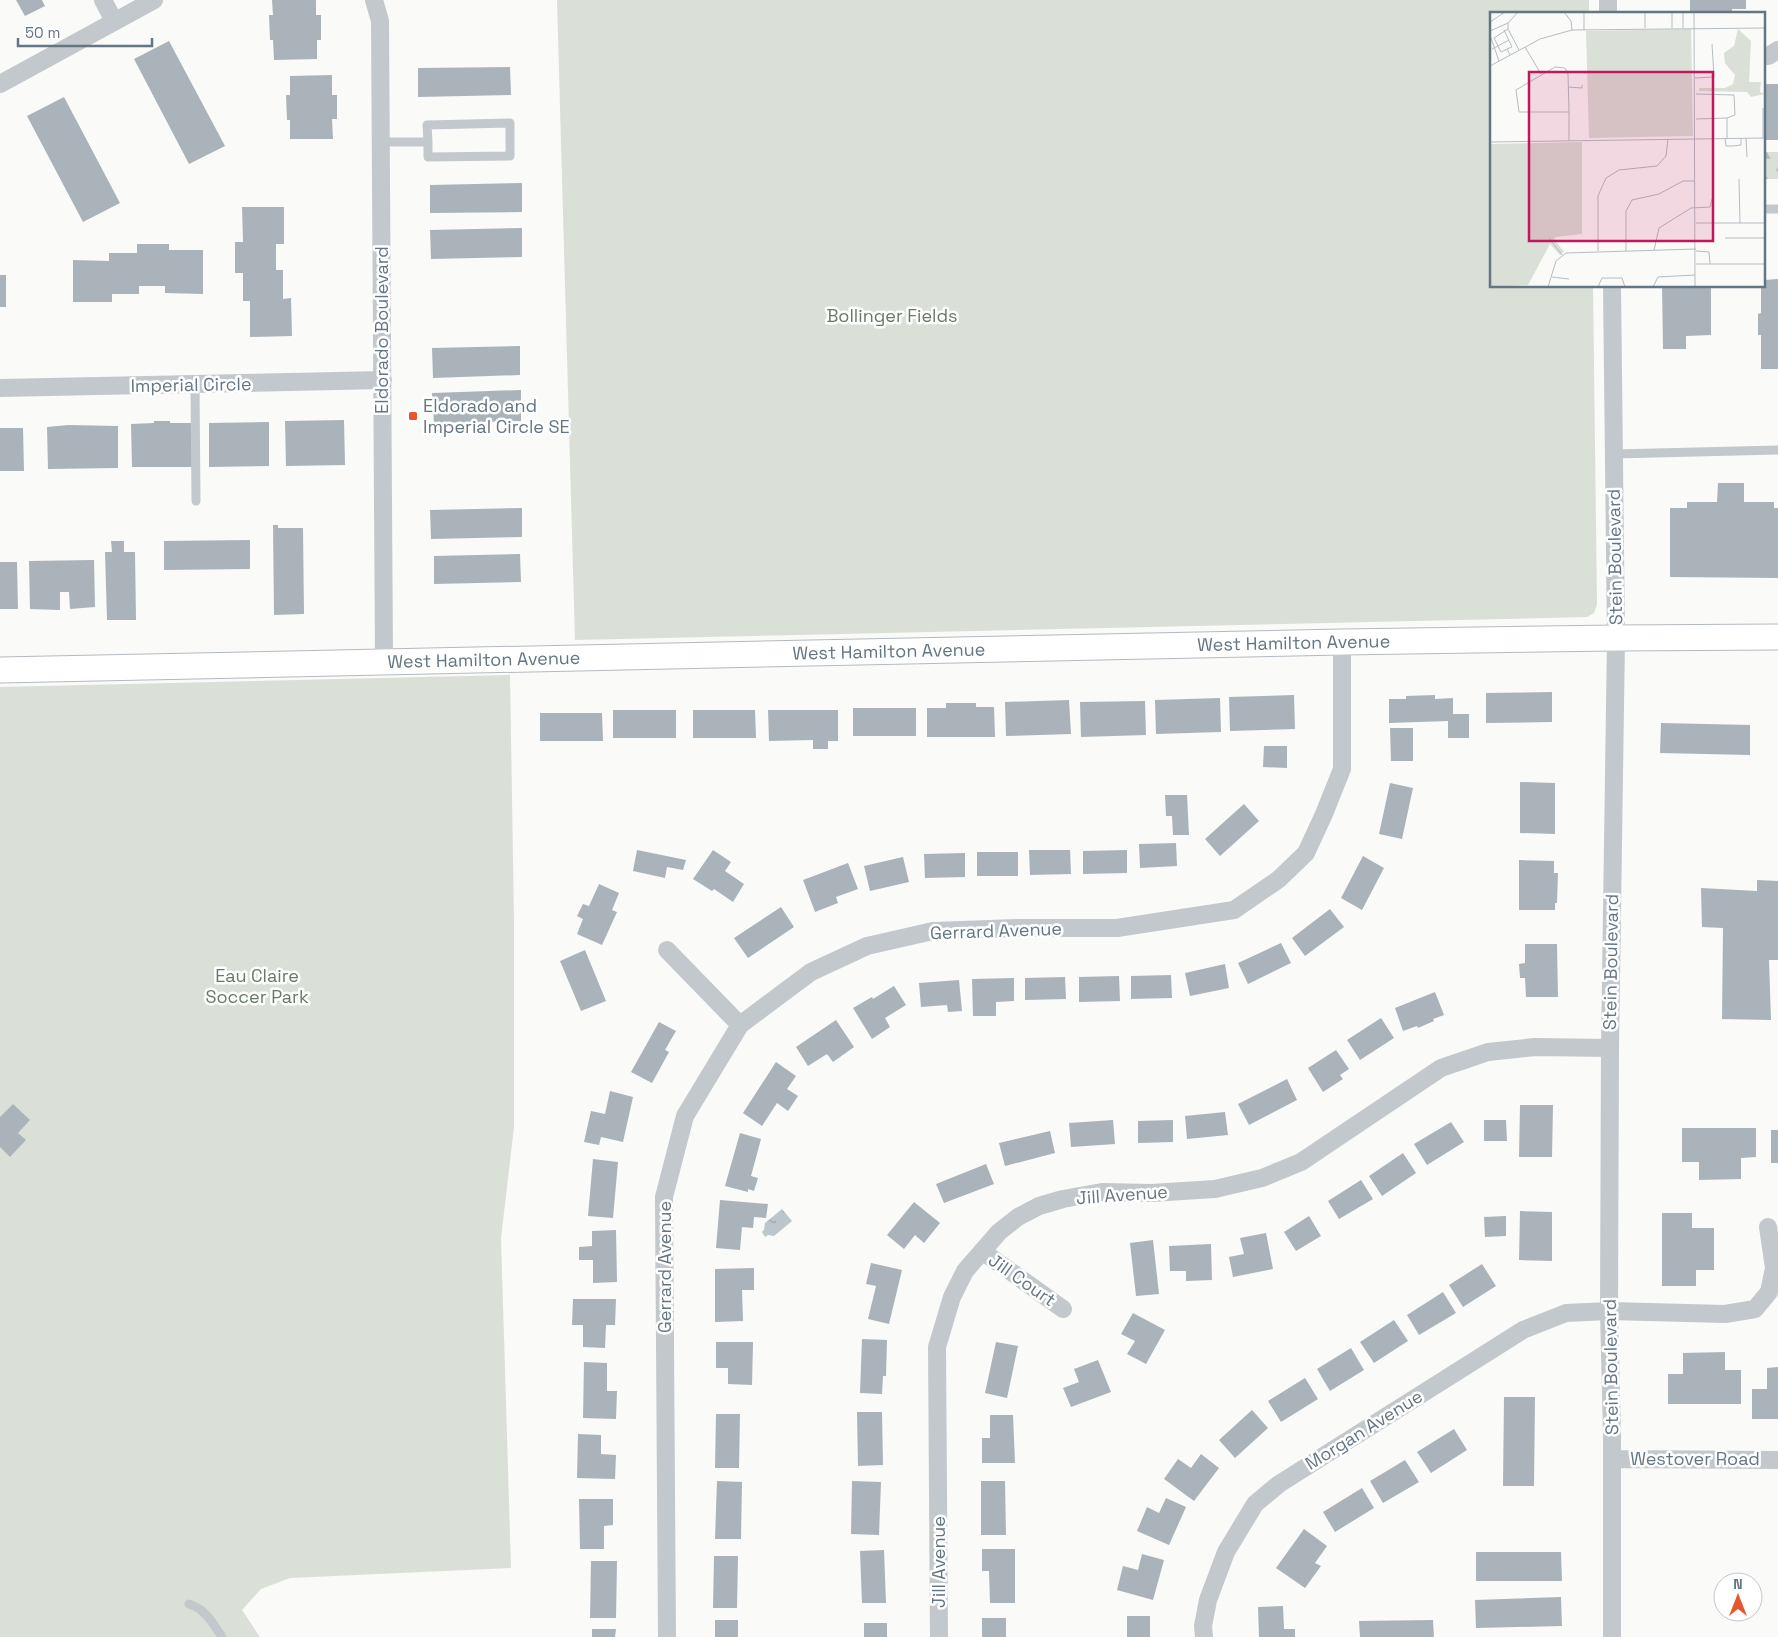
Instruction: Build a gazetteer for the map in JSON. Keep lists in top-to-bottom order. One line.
{"streets":{"street":["Eldorado Boulevard","Imperial Circle","Stein Boulevard","West Hamilton Avenue","Gerrard Avenue","Jill Avenue","Jill Court","Morgan Avenue","Westover Road"]},"crossings":[["Eldorado Boulevard","Imperial Circle"],["Eldorado Boulevard","West Hamilton Avenue"],["Stein Boulevard","West Hamilton Avenue"],["Stein Boulevard","Jill Avenue"],["Stein Boulevard","Morgan Avenue"],["Stein Boulevard","Westover Road"],["West Hamilton Avenue","Gerrard Avenue"],["Jill Avenue","Jill Court"]],"parks":["Bollinger Fields","Eau Claire Soccer Park"],"places":{"transit":["Eldorado and Imperial Circle SE"]},"scale_bar":"50 m","north":"top"}
